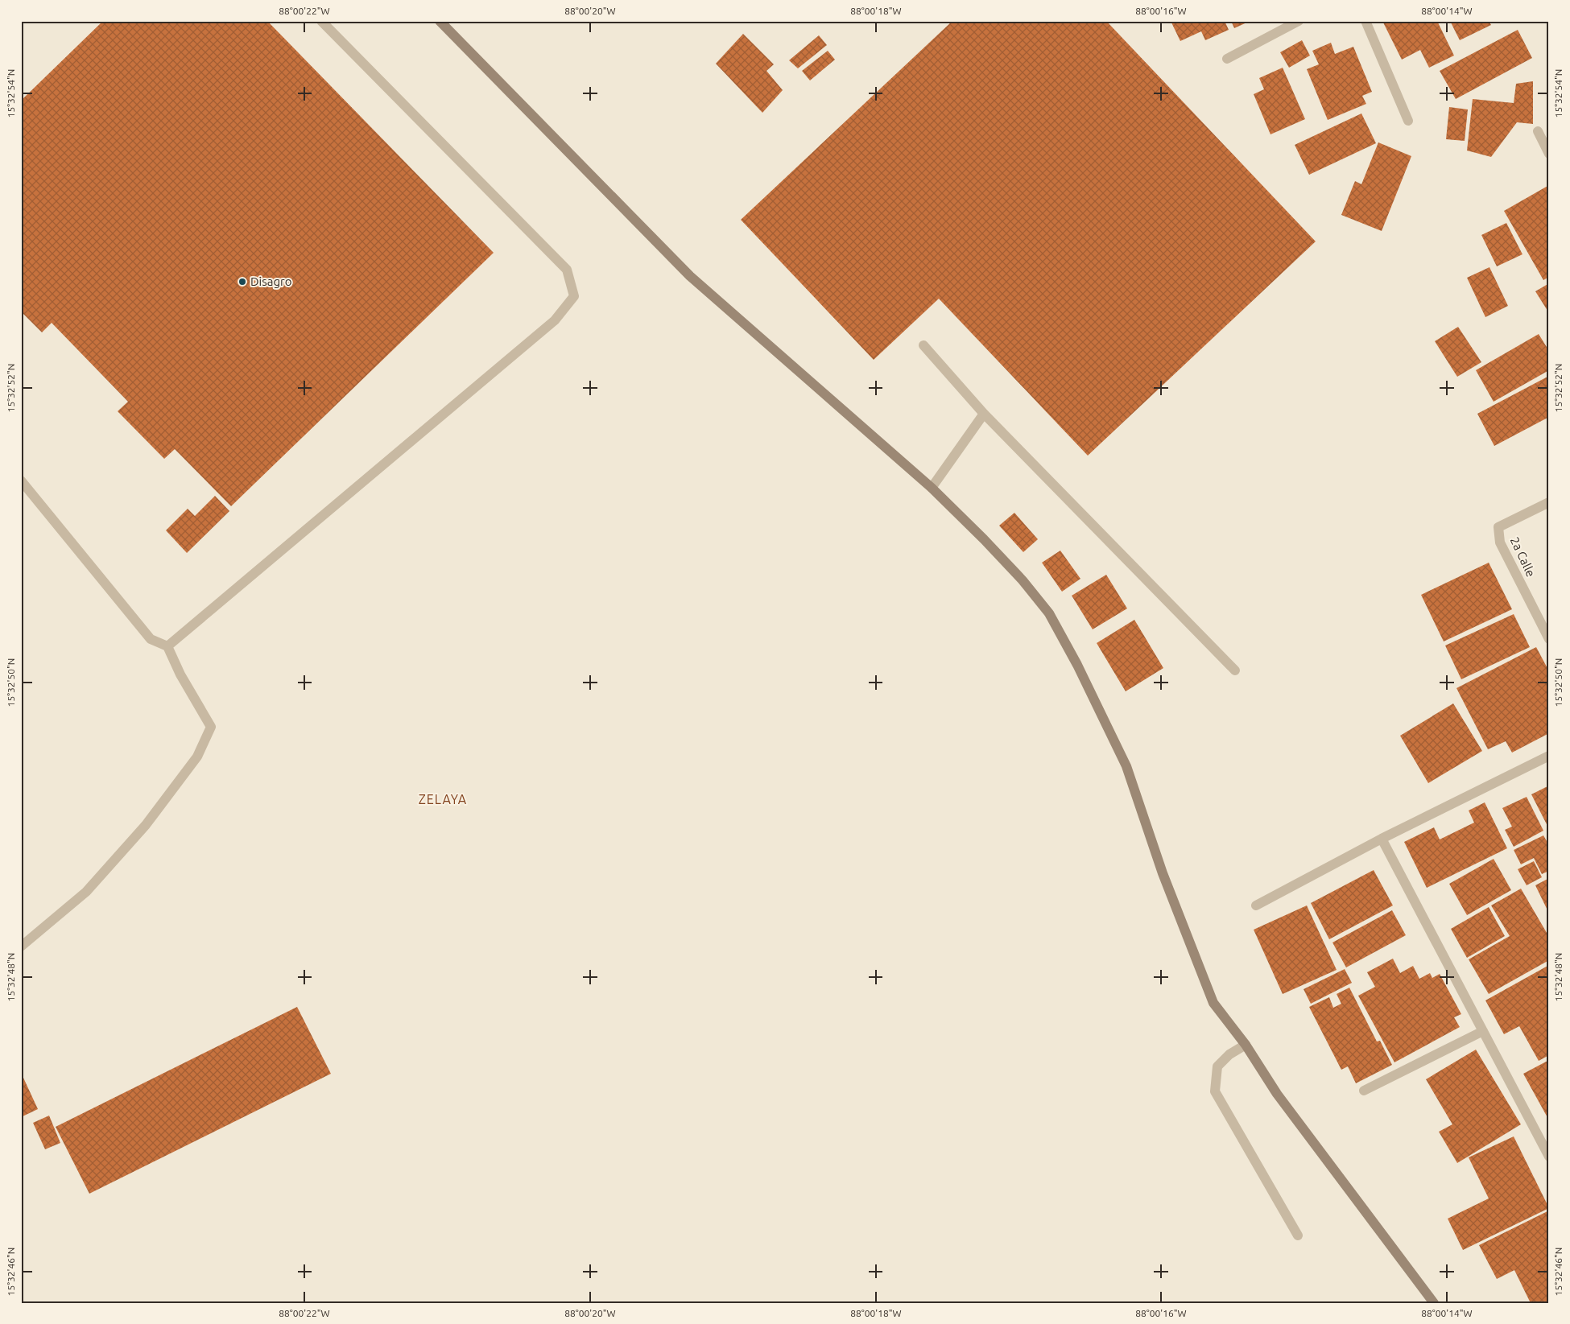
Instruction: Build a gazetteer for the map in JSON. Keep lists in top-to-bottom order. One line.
{"streets":{"street":["2a Calle"]},"districts":["ZELAYA"],"places":["Disagro"],"coordinates":["88°00'22\"W","88°00'20\"W","88°00'18\"W","88°00'16\"W","88°00'14\"W","15°32'54\"N","15°32'52\"N","15°32'50\"N","15°32'48\"N","15°32'46\"N"]}
